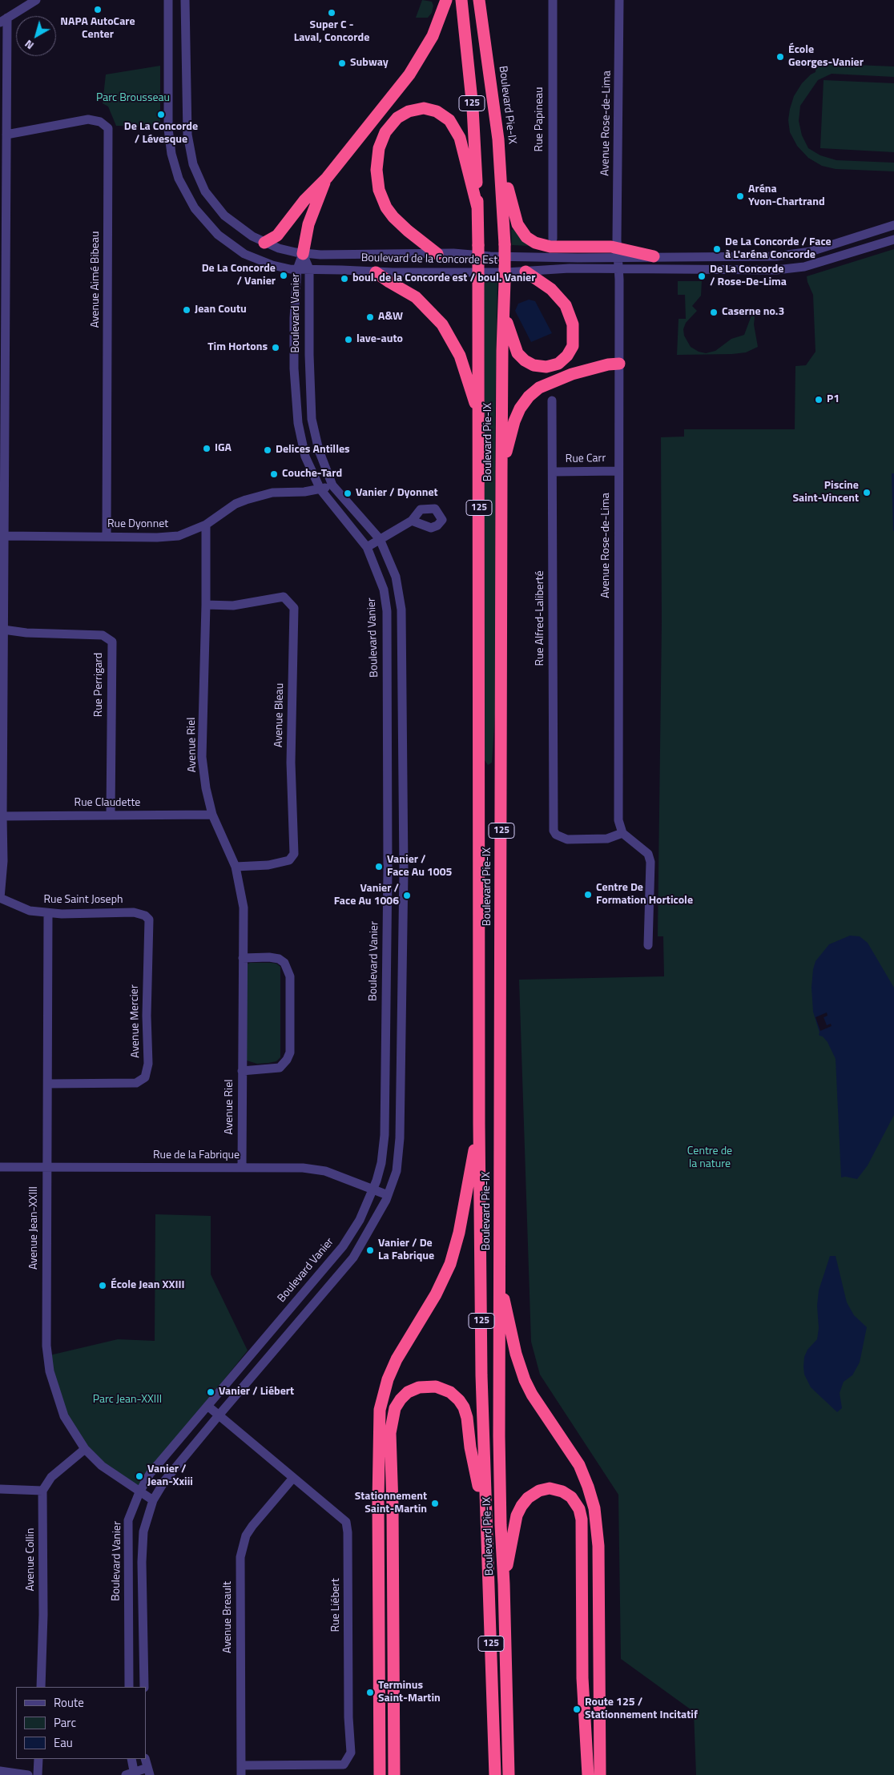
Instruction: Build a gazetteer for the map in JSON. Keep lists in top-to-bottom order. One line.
{"streets":{"highway":["125","Boulevard Pie-IX"],"street":["Rue Papineau","Avenue Rose-de-Lima","Boulevard de la Concorde Est","Avenue Aimé Bibeau","Boulevard Vanier","Rue Carr","Rue Dyonnet","Rue Alfred-Laliberté","Rue Perrigard","Avenue Bleau","Avenue Riel","Rue Claudette","Rue Saint Joseph","Avenue Mercier","Rue de la Fabrique","Avenue Jean-XXIII","Avenue Collin","Rue Liébert","Avenue Breault"]},"crossings":[["Avenue Rose-de-Lima","Boulevard de la Concorde Est"],["Avenue Rose-de-Lima","Rue Carr"],["Avenue Rose-de-Lima","Rue Alfred-Laliberté"],["Boulevard de la Concorde Est","Boulevard Vanier"],["Avenue Aimé Bibeau","Rue Dyonnet"],["Boulevard Vanier","Rue Dyonnet"],["Boulevard Vanier","Rue de la Fabrique"],["Boulevard Vanier","Avenue Jean-XXIII"],["Boulevard Vanier","Rue Liébert"],["Rue Carr","Rue Alfred-Laliberté"],["Rue Dyonnet","Avenue Riel"],["Rue Perrigard","Rue Claudette"],["Avenue Bleau","Avenue Riel"],["Avenue Riel","Rue Claudette"],["Avenue Riel","Rue de la Fabrique"],["Rue Saint Joseph","Avenue Mercier"],["Rue Saint Joseph","Avenue Jean-XXIII"],["Avenue Mercier","Avenue Jean-XXIII"],["Rue de la Fabrique","Avenue Jean-XXIII"],["Rue Liébert","Avenue Breault"]],"parks":["Parc Brousseau","Centre de la nature","Parc Jean-XXIII"],"places":["NAPA AutoCare Center","Super C - Laval, Concorde","École Georges-Vanier","Subway","De La Concorde / Lévesque","Aréna Yvon-Chartrand","De La Concorde / Face à L'aréna Concorde","De La Concorde / Vanier","De La Concorde / Rose-De-Lima","boul. de la Concorde est / boul. Vanier","Jean Coutu","Caserne no.3","A&W","lave-auto","Tim Hortons","P1","IGA","Delices Antilles","Couche-Tard","Piscine Saint-Vincent","Vanier / Dyonnet","Vanier / Face Au 1005","Centre De Formation Horticole","Vanier / Face Au 1006","Vanier / De La Fabrique","École Jean XXIII","Vanier / Liébert","Vanier / Jean-Xxiii","Stationnement Saint-Martin","Terminus Saint-Martin","Route 125 / Stationnement Incitatif"],"legend":["Route","Parc","Eau"],"north":"bottom left"}
